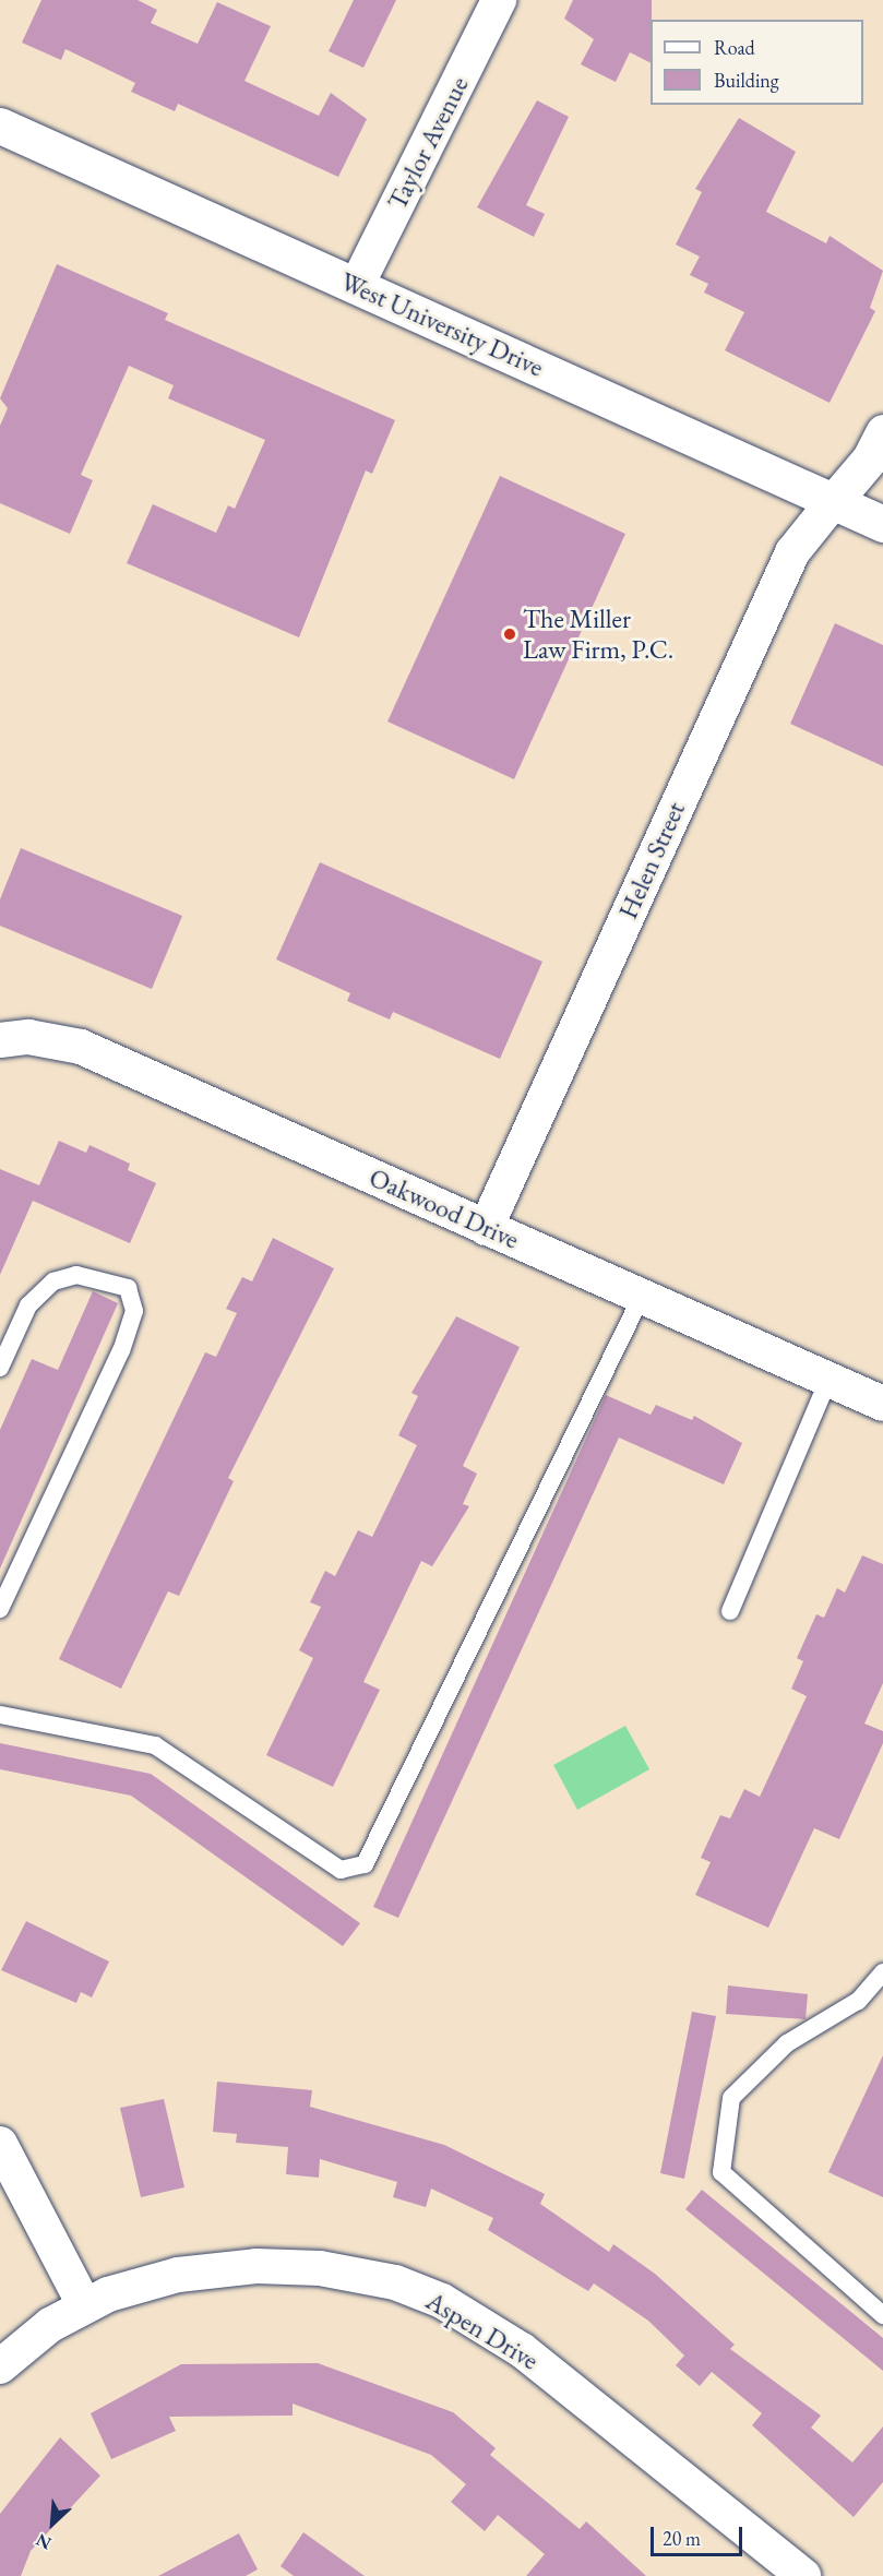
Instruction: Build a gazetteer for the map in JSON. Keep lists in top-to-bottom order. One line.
{"streets":{"main road":["West University Drive"],"street":["Taylor Avenue","Helen Street","Oakwood Drive","Aspen Drive"]},"crossings":[["Taylor Avenue","West University Drive"],["West University Drive","Helen Street"],["Helen Street","Oakwood Drive"]],"places":["The Miller Law Firm, P.C."],"legend":["Road","Building"],"scale_bar":"20 m","north":"bottom left"}
